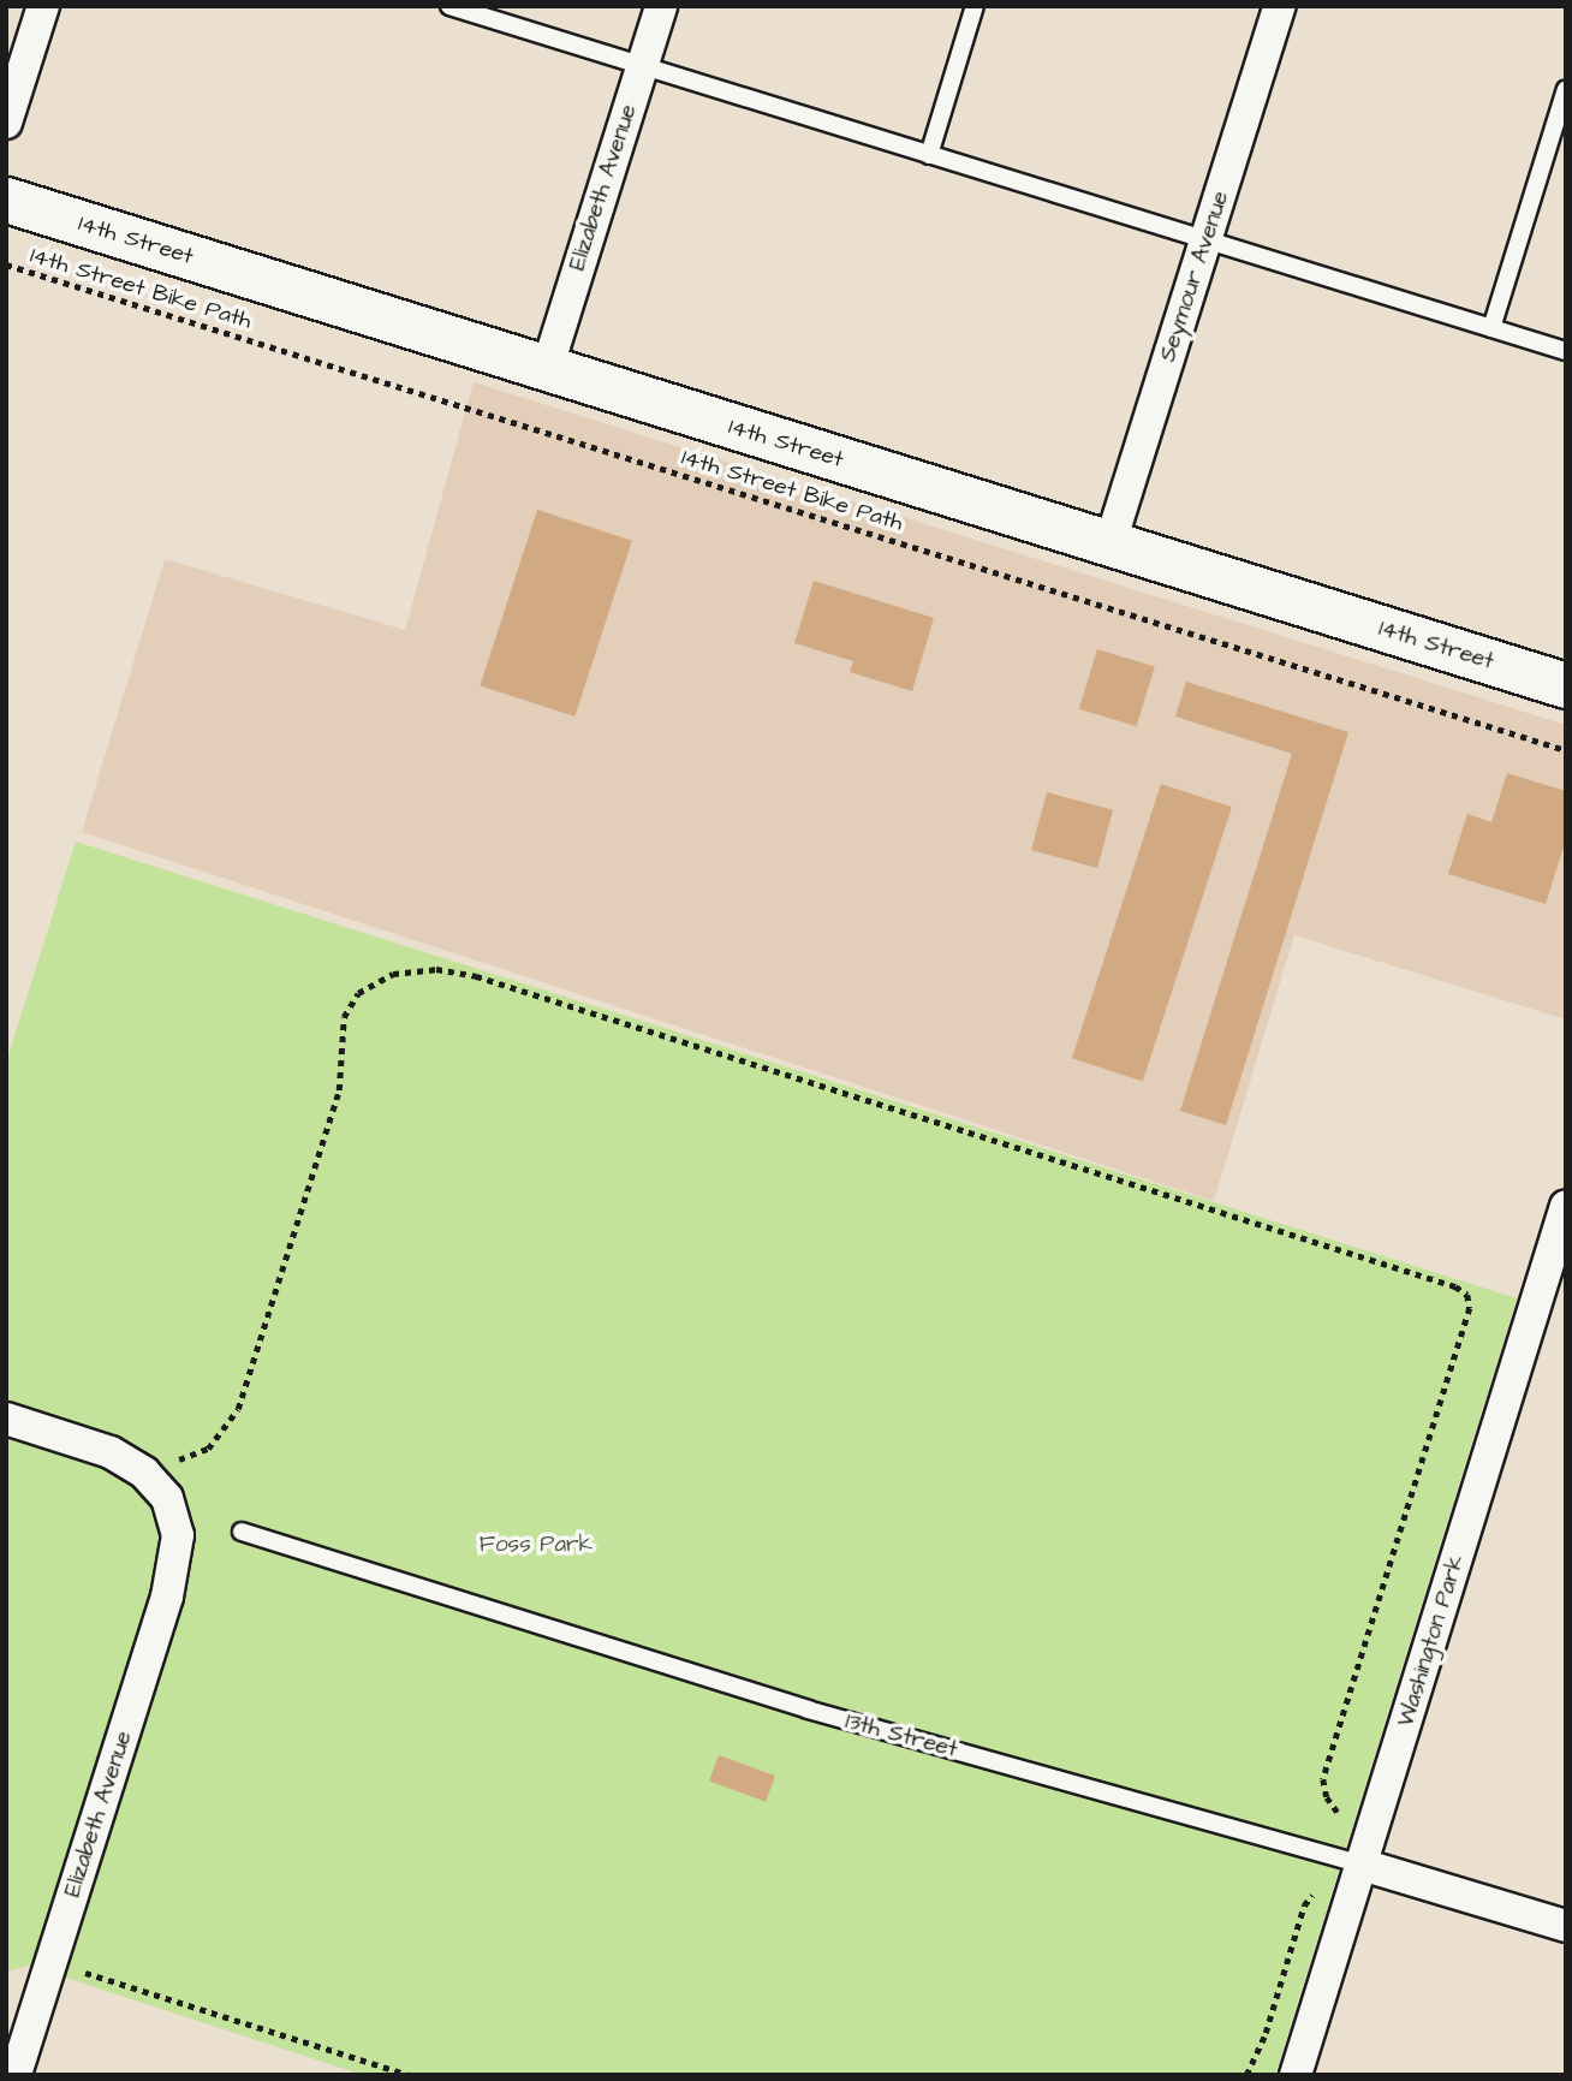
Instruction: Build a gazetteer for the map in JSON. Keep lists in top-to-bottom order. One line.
{"streets":{"street":["Elizabeth Avenue","14th Street","Seymour Avenue","Washington Park","13th Street"],"path":["14th Street Bike Path"]},"crossings":[["Elizabeth Avenue","14th Street"],["14th Street","Seymour Avenue"],["Washington Park","13th Street"]],"parks":["Foss Park"]}
